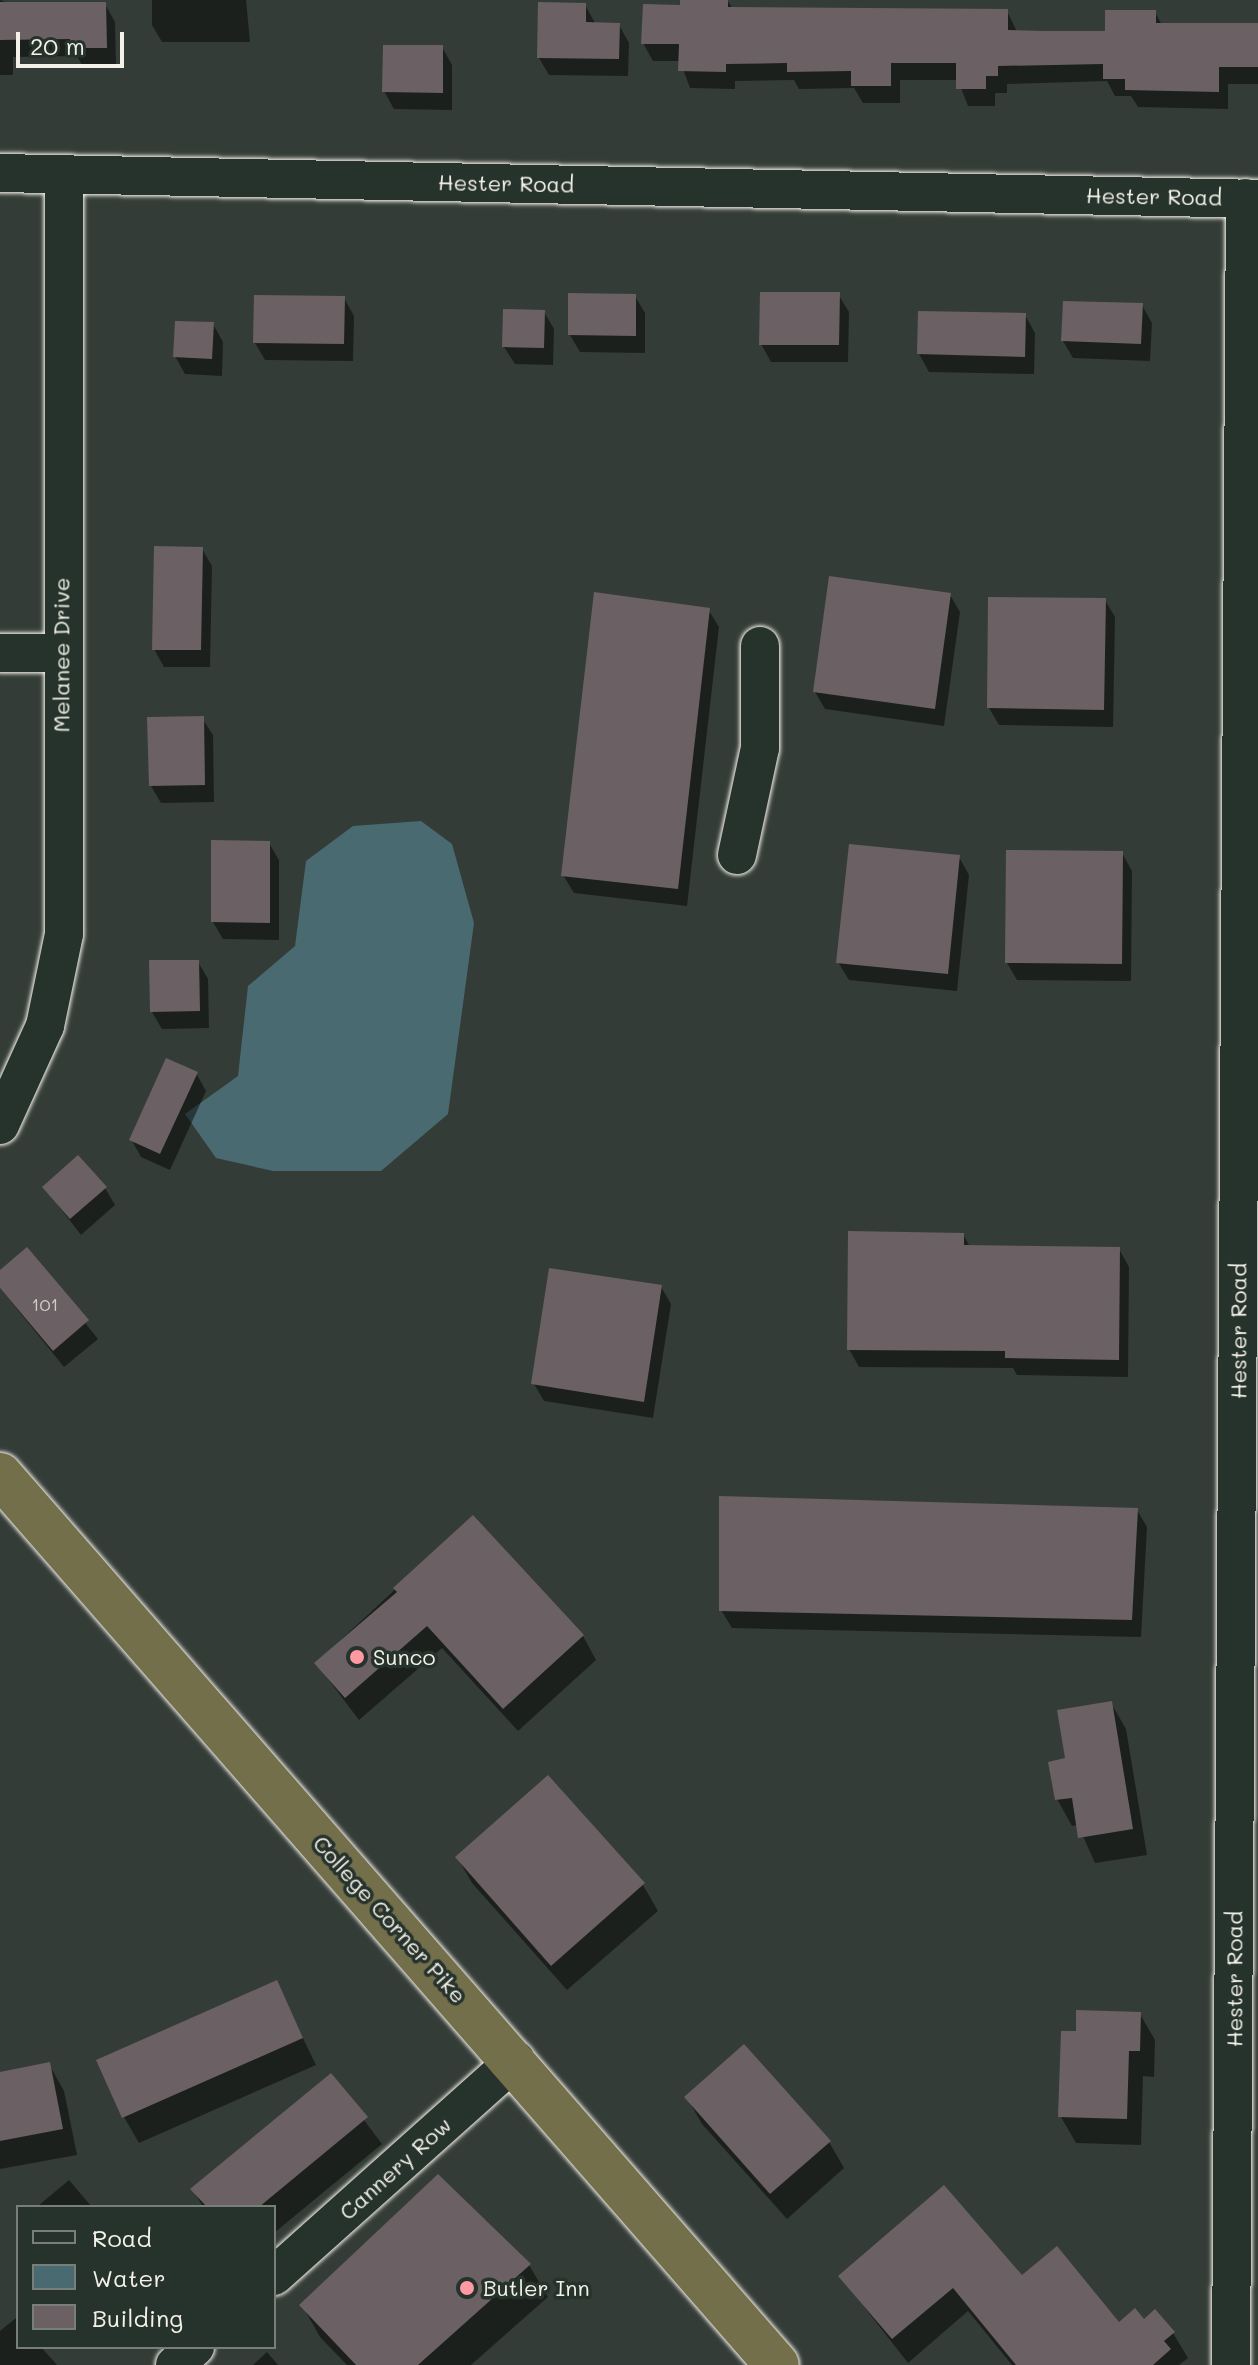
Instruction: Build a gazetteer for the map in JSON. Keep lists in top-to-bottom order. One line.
{"streets":{"highway":["College Corner Pike"],"street":["Hester Road","Melanee Drive","Cannery Row"]},"crossings":[["Hester Road","Melanee Drive"],["College Corner Pike","Cannery Row"]],"places":["Sunco","Butler Inn"],"house_numbers":["101"],"legend":["Road","Water","Building"],"scale_bar":"20 m"}
